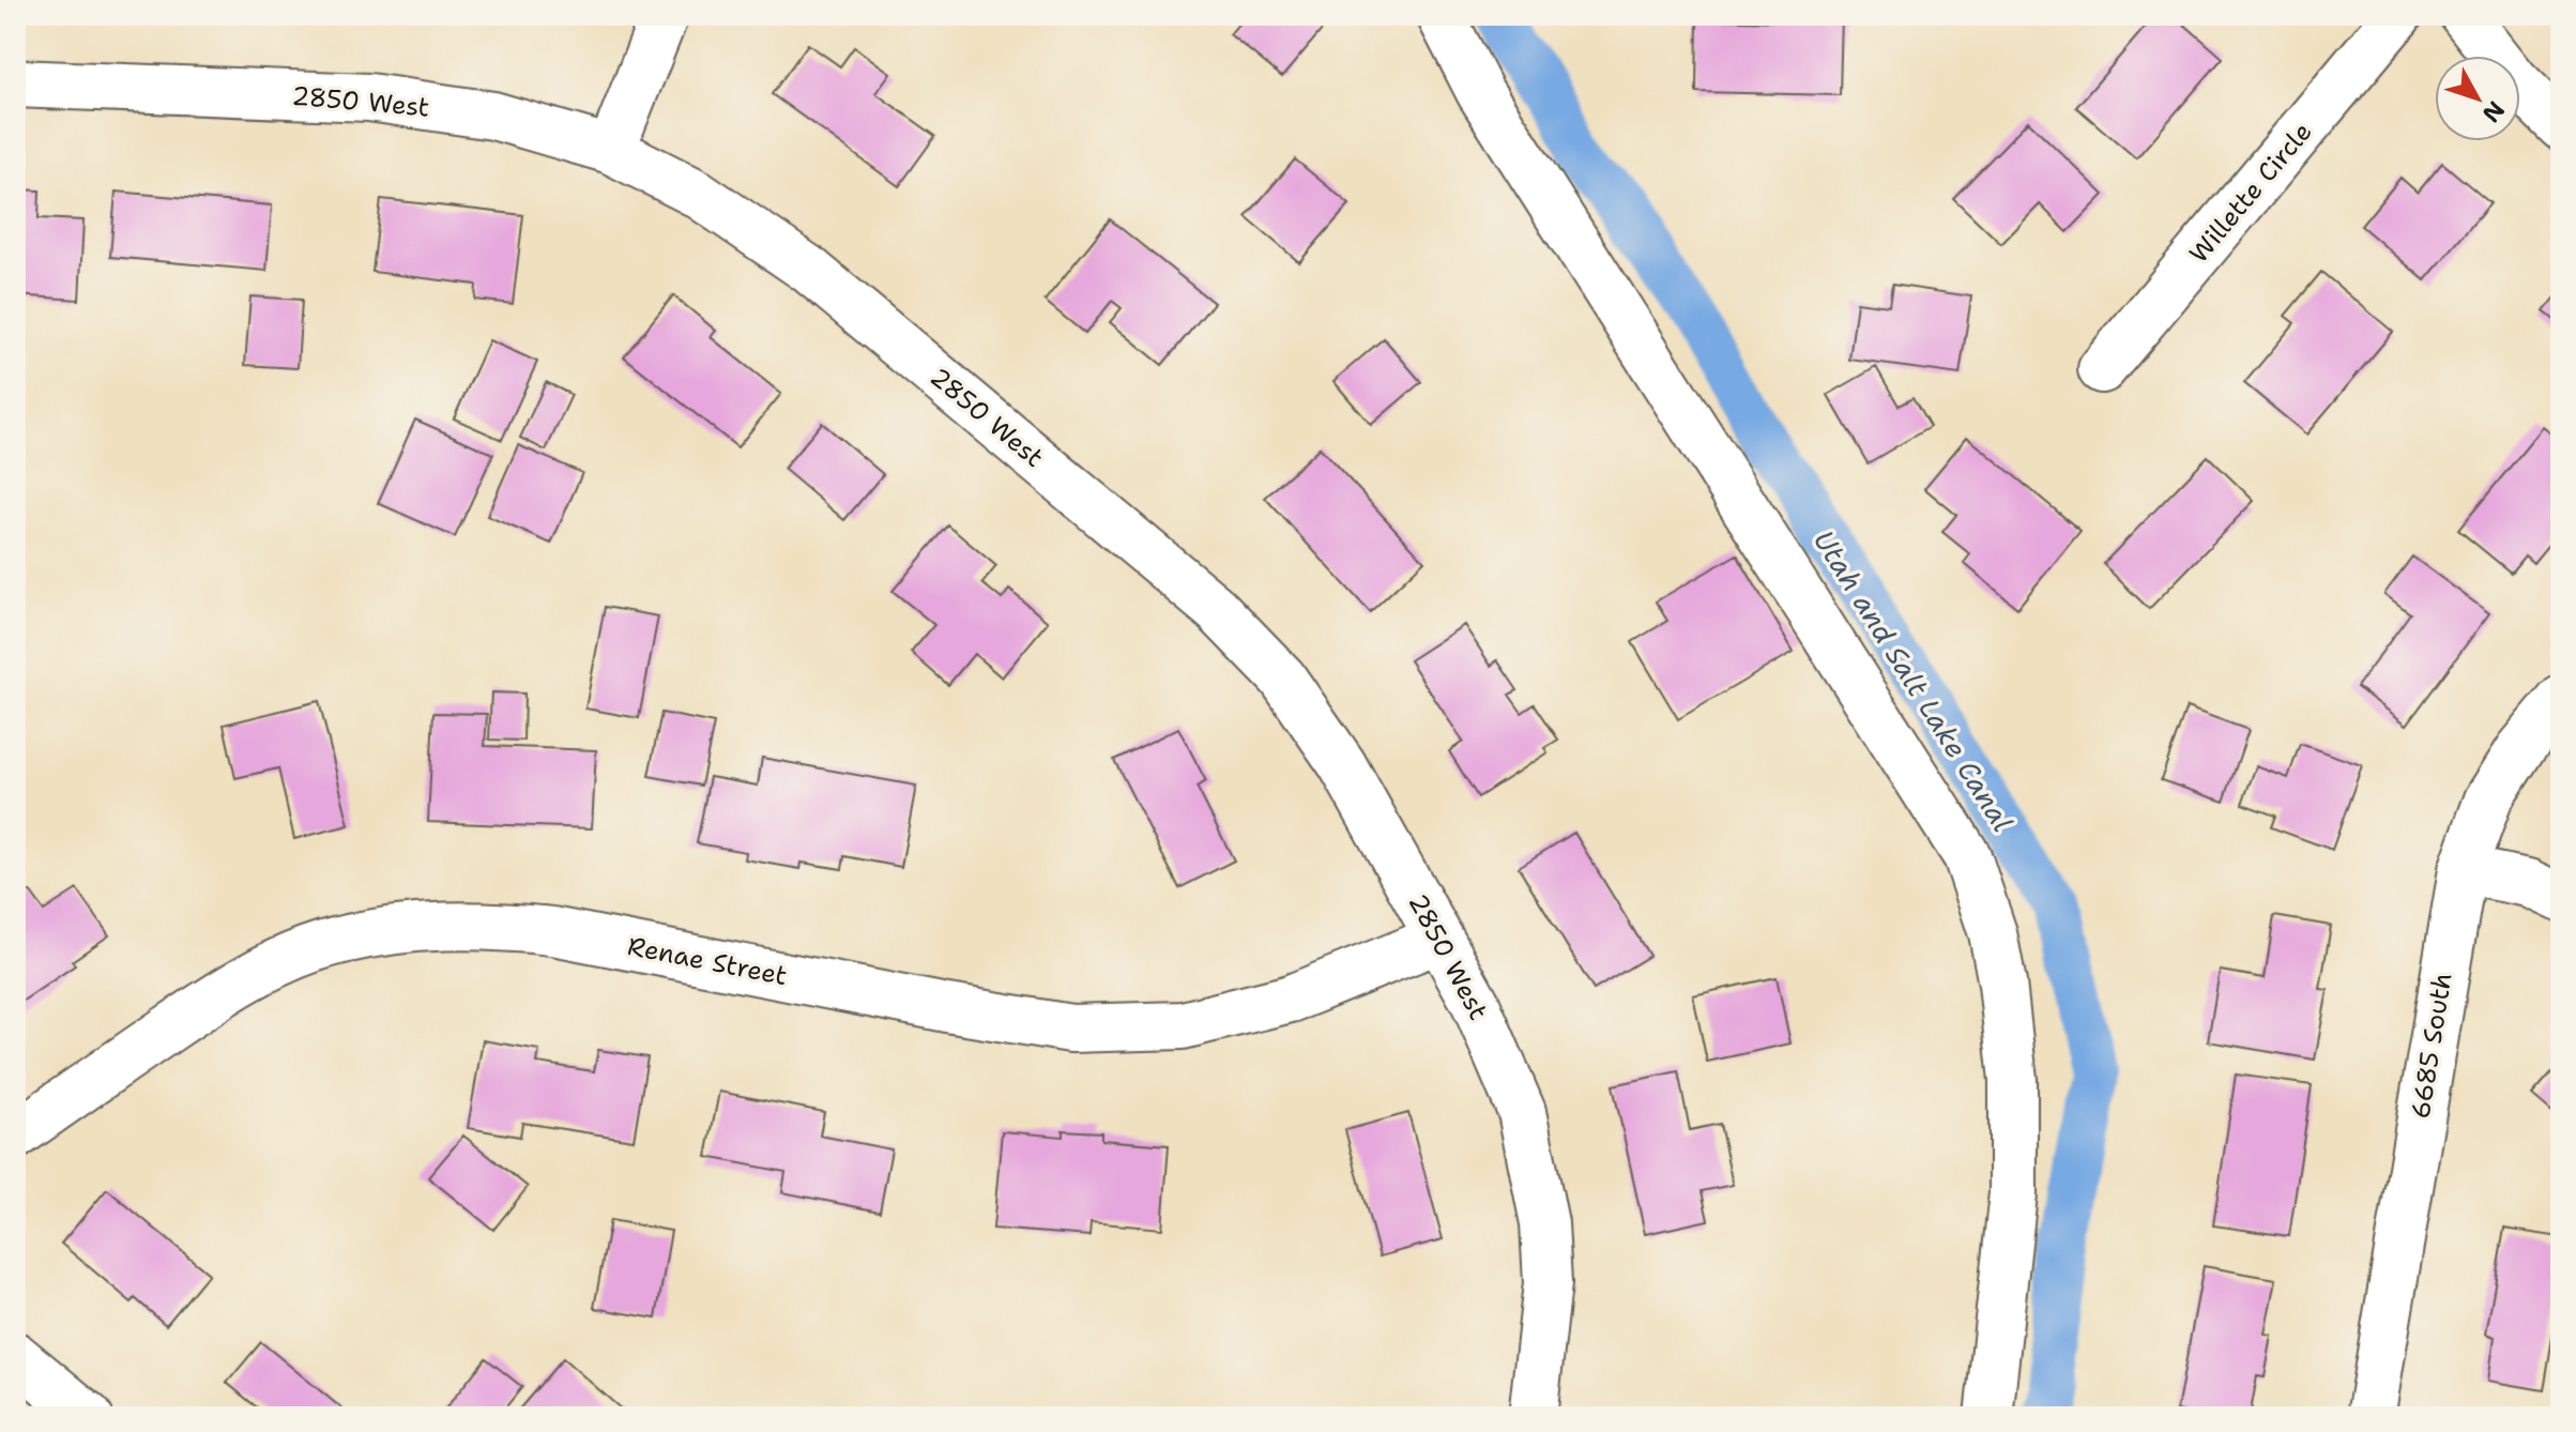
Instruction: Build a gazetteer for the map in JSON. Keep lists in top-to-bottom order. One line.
{"streets":{"street":["2850 West","Willette Circle","Renae Street","6685 South"]},"crossings":[["2850 West","Renae Street"]],"water":["Utah and Salt Lake Canal"],"north":"bottom right"}
